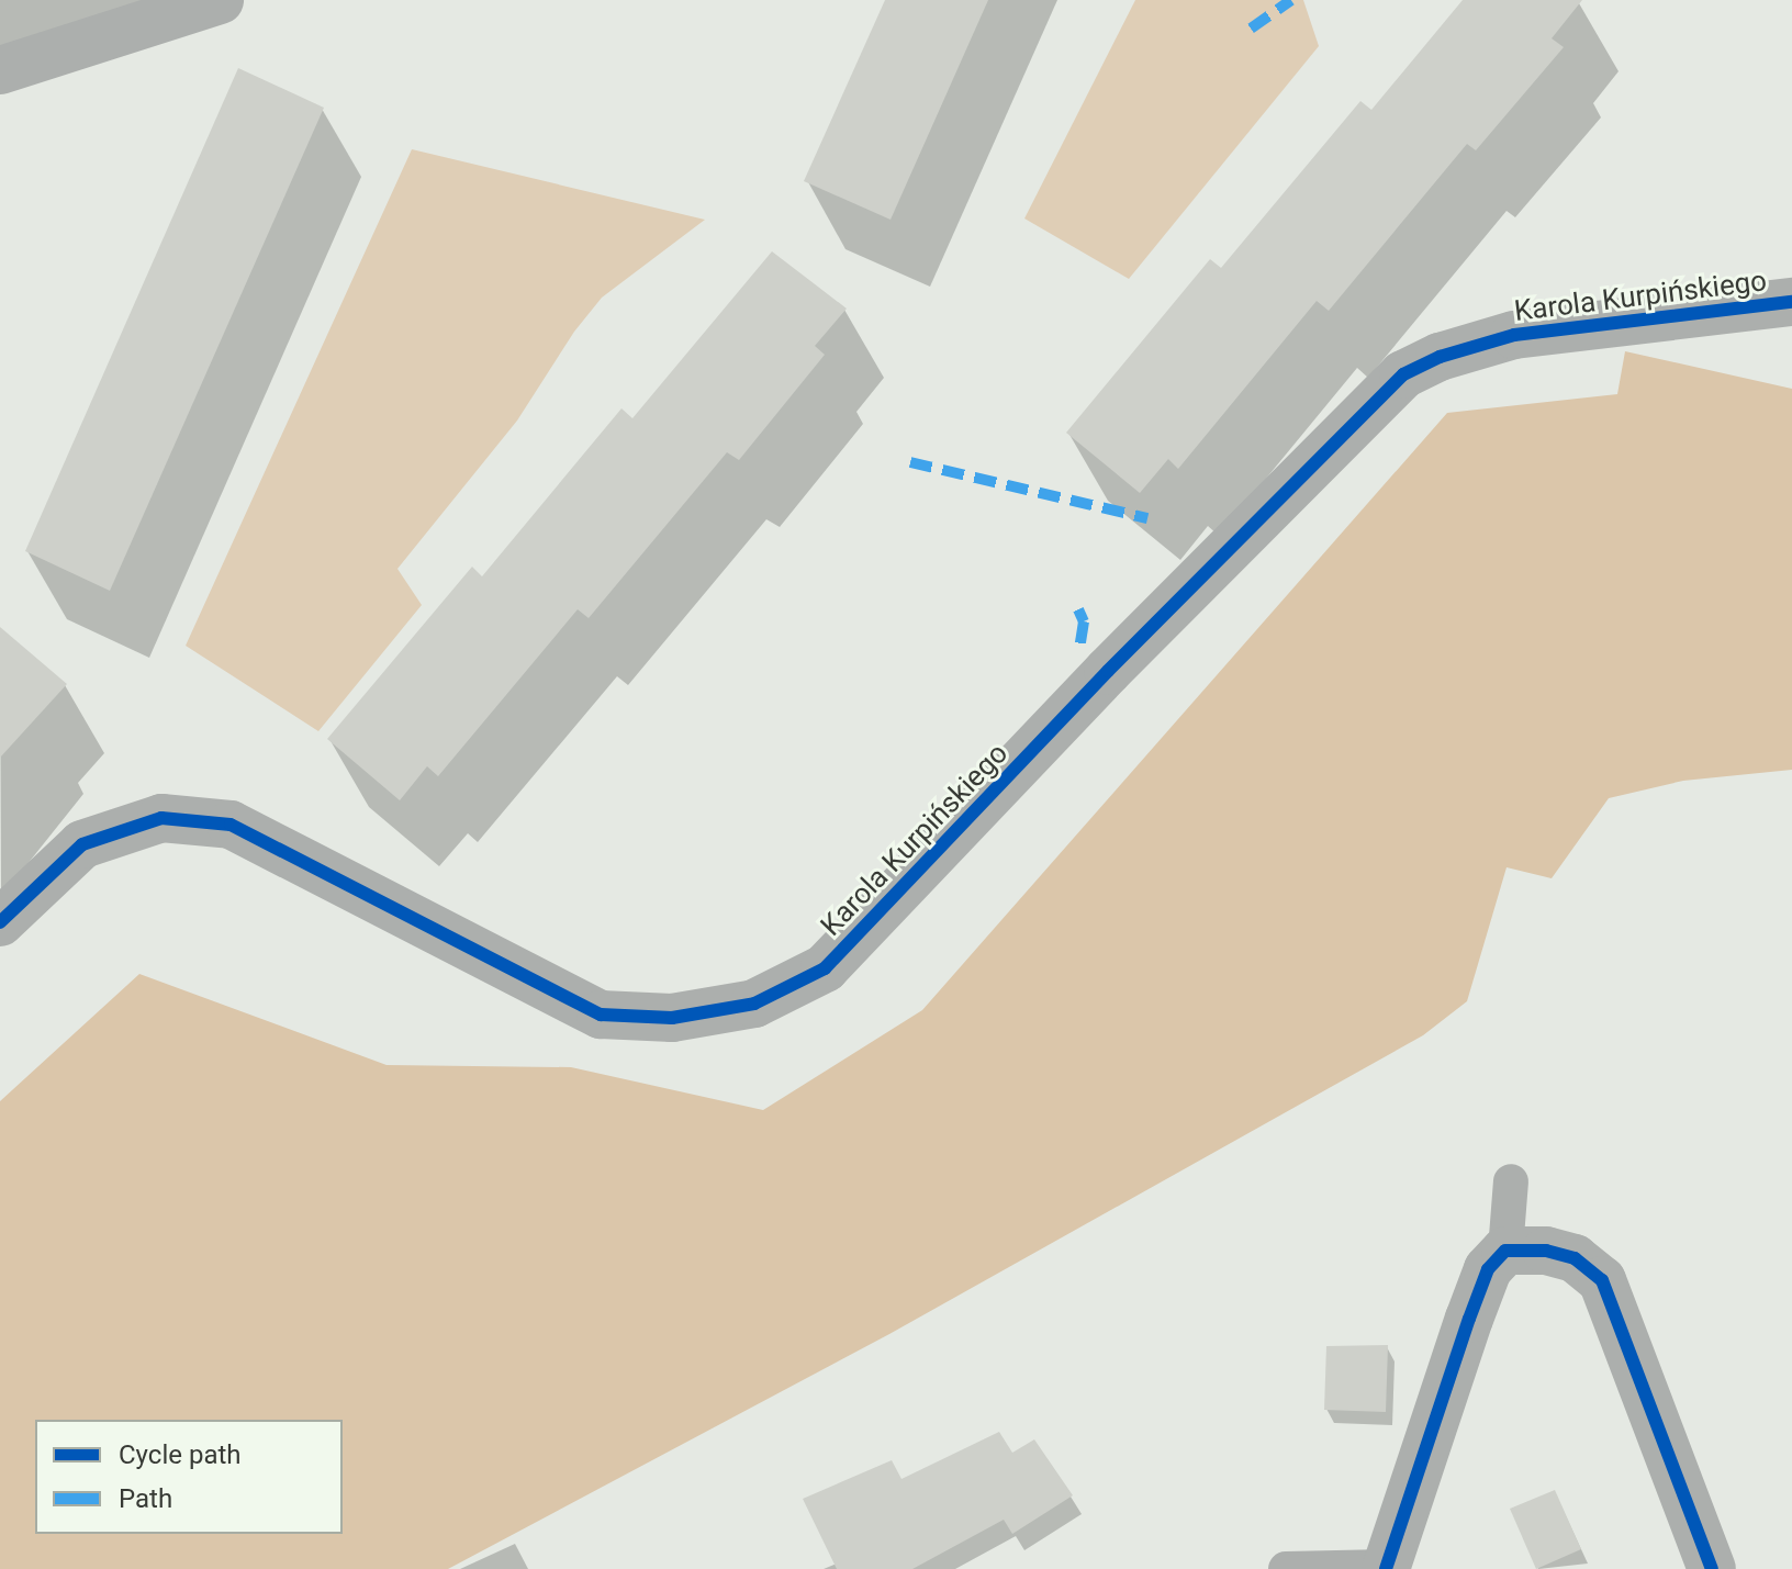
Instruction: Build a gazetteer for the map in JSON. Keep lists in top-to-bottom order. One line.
{"streets":{"street":["Karola Kurpińskiego"]},"legend":["Cycle path","Path"]}
